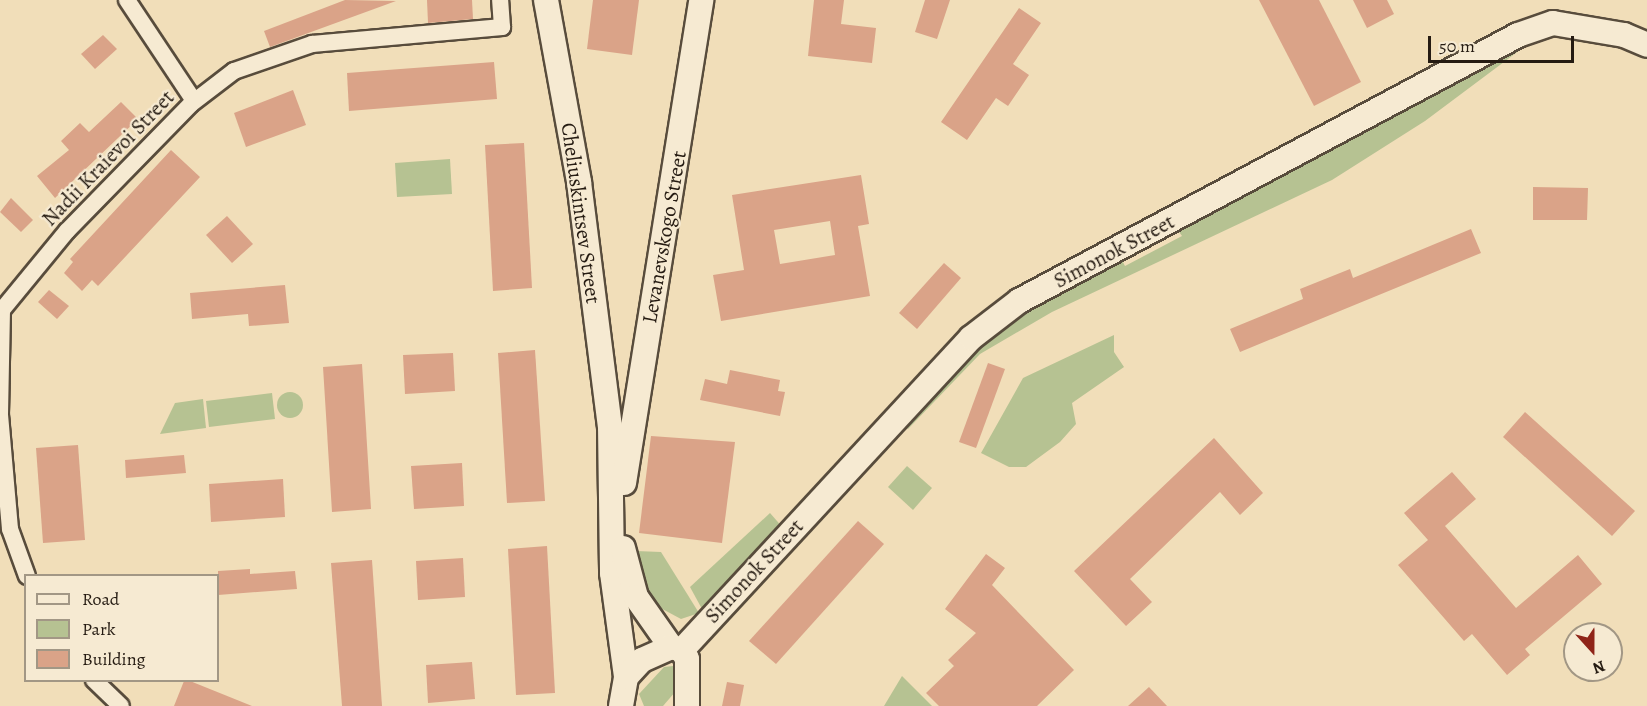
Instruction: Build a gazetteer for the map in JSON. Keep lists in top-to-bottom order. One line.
{"streets":{"main road":["Cheliuskintsev Street","Levanevskogo Street","Simonok Street"],"street":["Nadii Kraievoi Street"]},"crossings":[["Cheliuskintsev Street","Levanevskogo Street"],["Levanevskogo Street","Simonok Street"]],"legend":["Road","Park","Building"],"scale_bar":"50 m","north":"bottom"}
